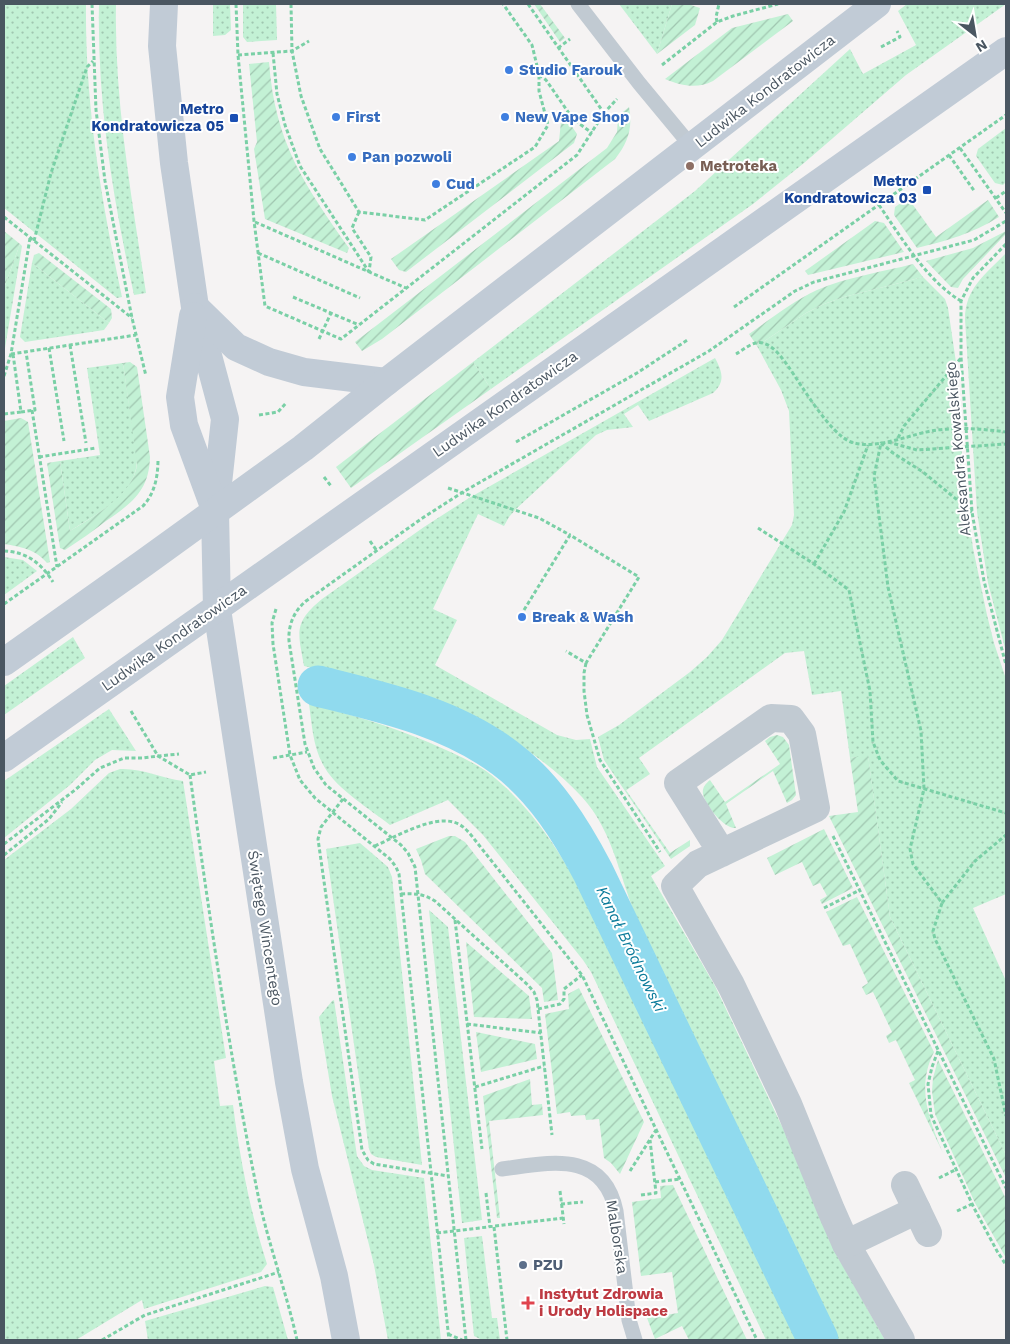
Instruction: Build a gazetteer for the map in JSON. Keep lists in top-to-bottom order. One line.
{"streets":{"main road":["Ludwika Kondratowicza","Świętego Wincentego"],"lane":["Malborska"],"path":["Aleksandra Kowalskiego"]},"crossings":[["Ludwika Kondratowicza","Świętego Wincentego"]],"water":["Kanał Bródnowski"],"places":{"other":["Studio Farouk","First","New Vape Shop","Pan pozwoli","Metroteka","Cud","Break & Wash","PZU"],"transit":["Metro Kondratowicza 05","Metro Kondratowicza 03"],"health":["Instytut Zdrowia i Urody Holispace"]},"north":"bottom right"}
